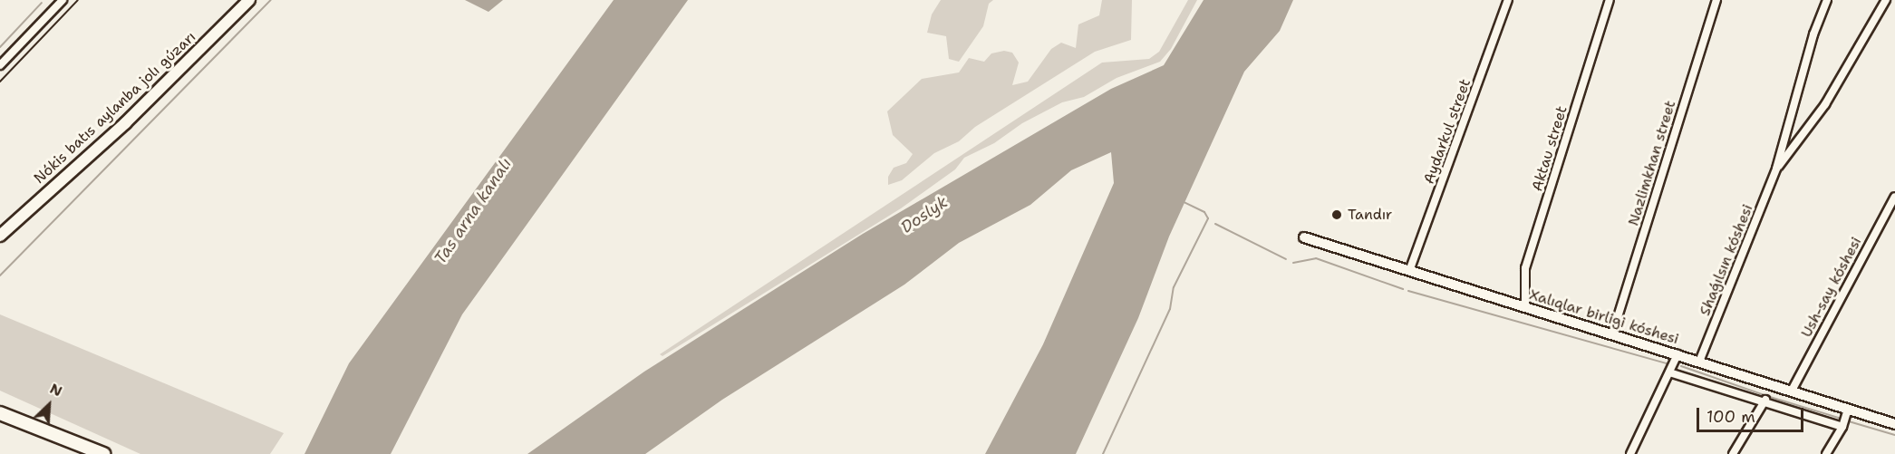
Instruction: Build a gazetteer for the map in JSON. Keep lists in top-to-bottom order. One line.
{"streets":{"main road":["Nókis batıs aylanba jolı gúzarı"],"street":["Aydarkul street","Aktau street","Nazlimkhan street","Shaǵılsın kóshesi","Ush-say kóshesi","Xalıqlar birligi kóshesi"]},"crossings":[["Aydarkul street","Xalıqlar birligi kóshesi"],["Aktau street","Xalıqlar birligi kóshesi"],["Nazlimkhan street","Xalıqlar birligi kóshesi"],["Shaǵılsın kóshesi","Xalıqlar birligi kóshesi"],["Ush-say kóshesi","Xalıqlar birligi kóshesi"]],"water":["Tas arna kanalı","Doslyk"],"places":["Tandır"],"scale_bar":"100 m","north":"top right"}
